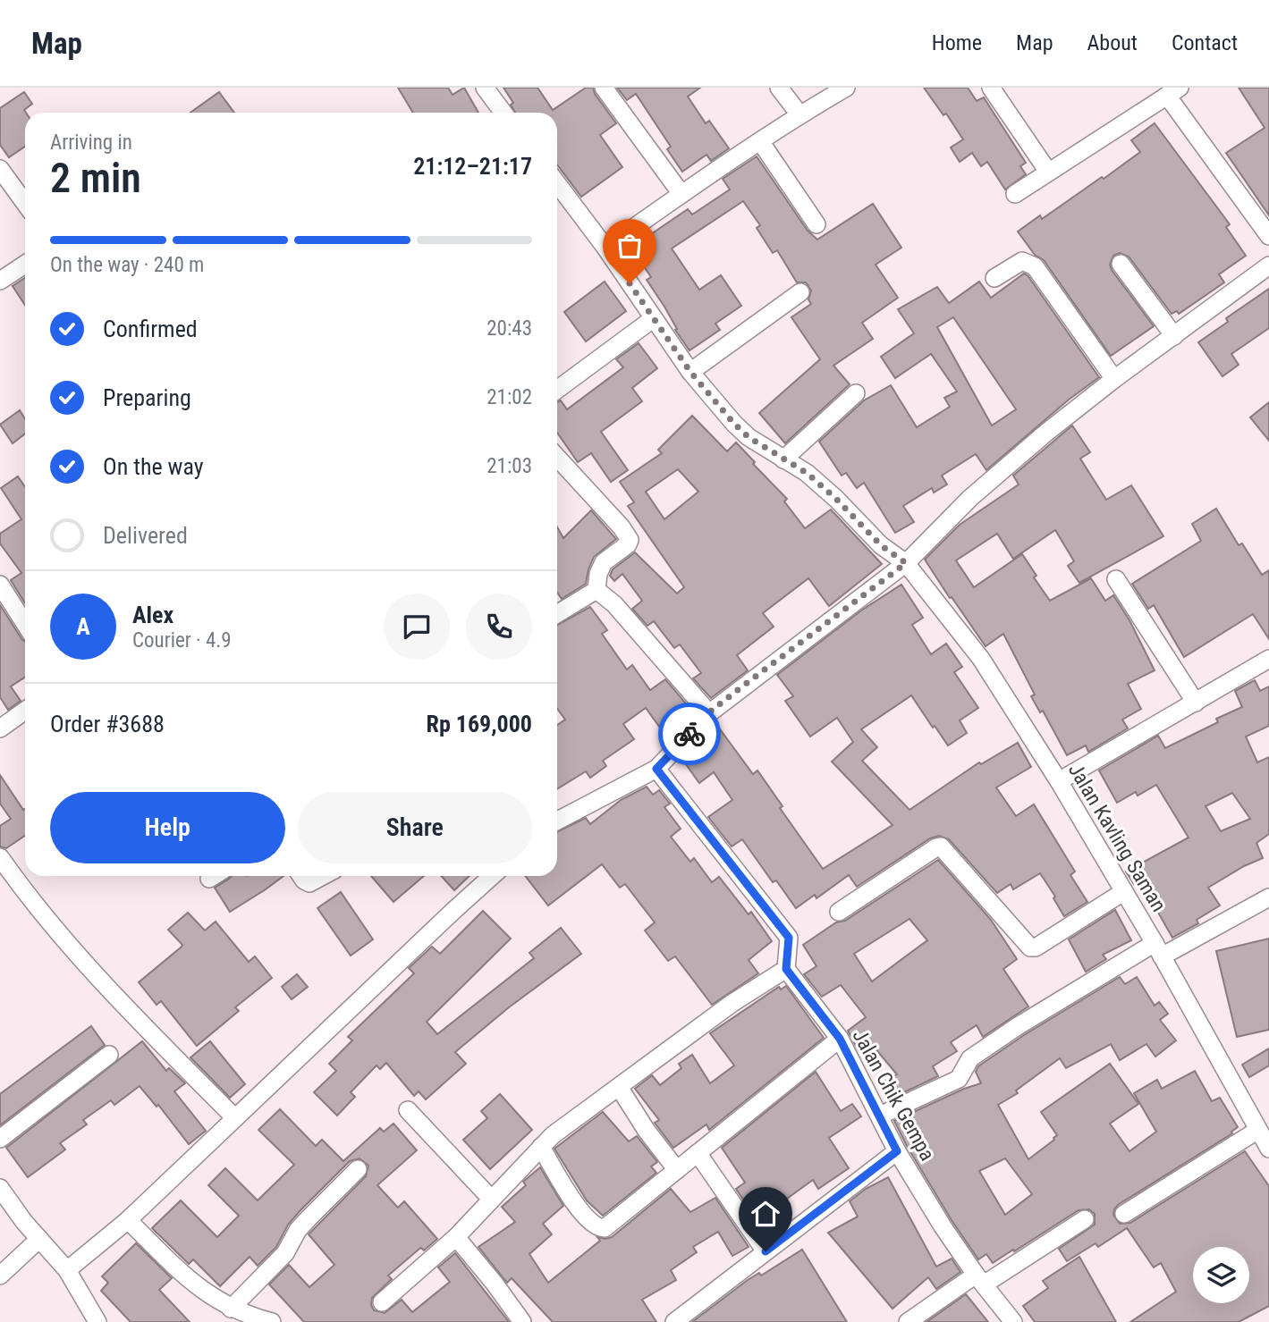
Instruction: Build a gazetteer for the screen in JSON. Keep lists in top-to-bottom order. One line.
{"streets":{"street":["Jalan Kavling Saman","Jalan Chik Gempa"]},"page":{"header":"Map","nav":["Home","Map","About","Contact"],"heading":["2 min","Arriving in","21:12–21:17"],"panel":["Alex","Courier · 4.9","Order #3688","Rp 169,000"],"bar":"On the way · 240 m","list":[["Confirmed","20:43"],["Preparing","21:02"],["On the way","21:03"],"Delivered"],"round":"A","buttons":["Help","Share"]}}
